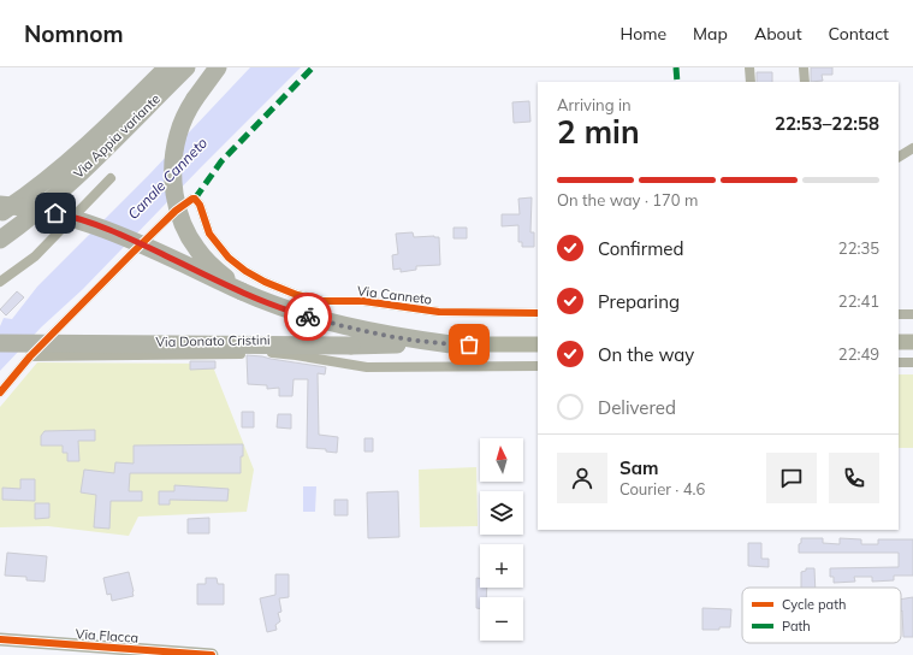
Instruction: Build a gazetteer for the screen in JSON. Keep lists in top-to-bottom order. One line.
{"streets":{"highway":["Via Appia variante"],"main road":["Via Flacca"],"street":["Via Canneto","Via Donato Cristini"]},"crossings":[["Via Canneto","Via Donato Cristini"]],"water":["Canale Canneto"],"legend":["Cycle path","Path"],"north":"top","page":{"header":"Nomnom","nav":["Home","Map","About","Contact"],"heading":["2 min","Arriving in","22:53–22:58"],"panel":["Sam","Courier · 4.6"],"bar":"On the way · 170 m","list":[["Confirmed","22:35"],["Preparing","22:41"],["On the way","22:49"],"Delivered"],"map_buttons":["+","−"]}}
